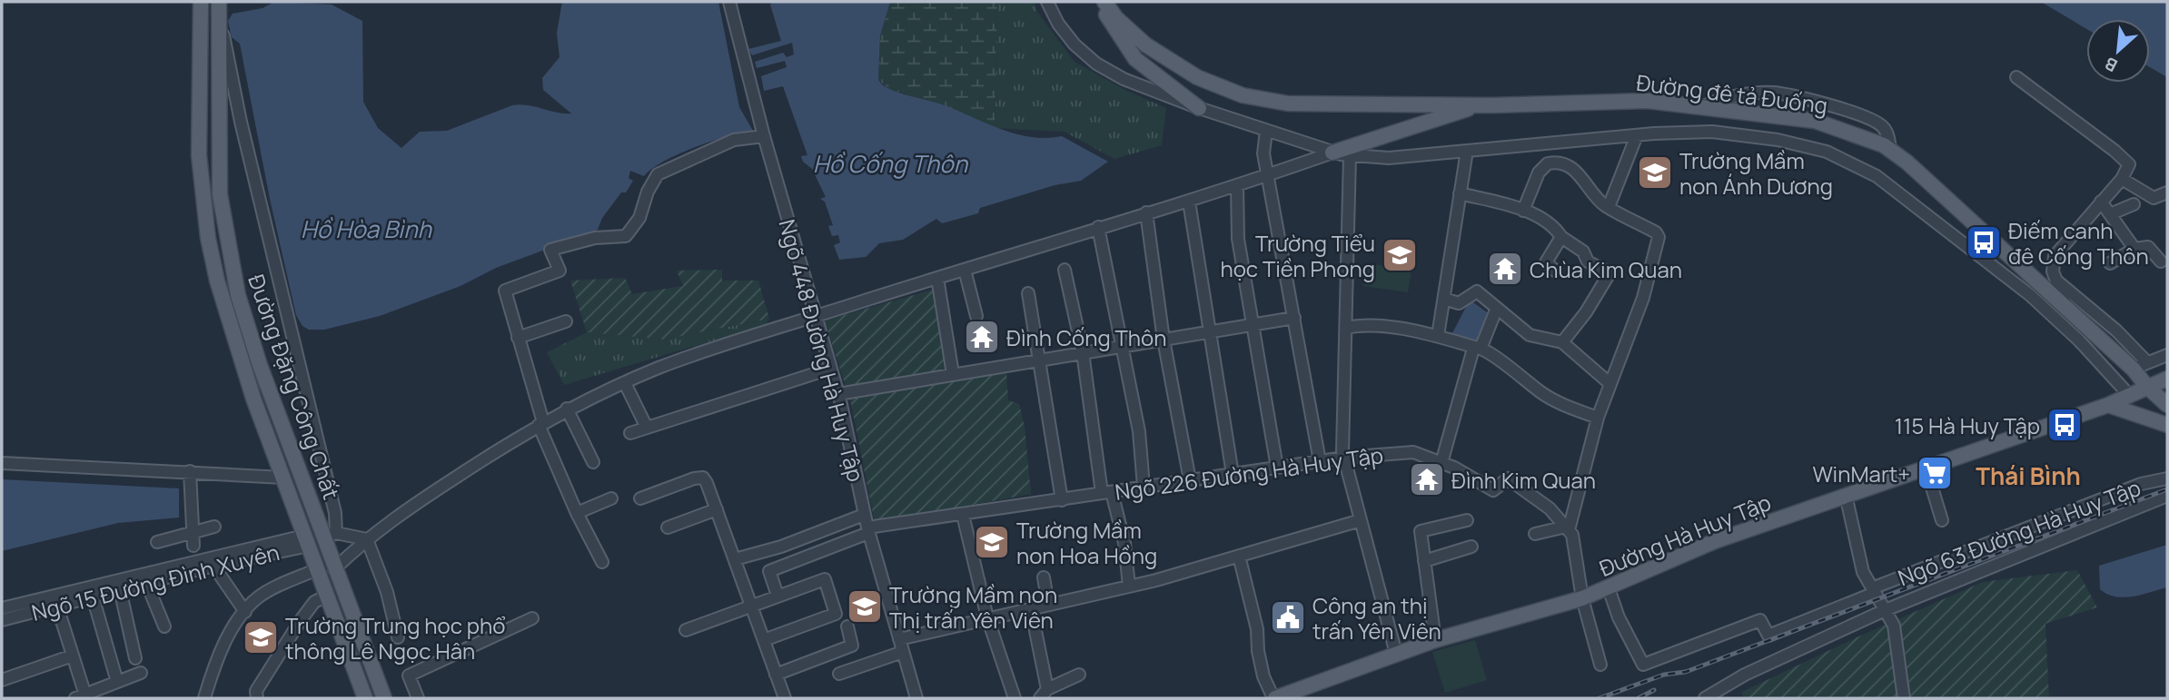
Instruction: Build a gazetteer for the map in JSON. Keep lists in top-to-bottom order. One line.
{"streets":{"main road":["Đường đê tả Đuống","Đường Đặng Công Chất","Đường Hà Huy Tập"],"street":["Ngõ 448 Đường Hà Huy Tập","Ngõ 226 Đường Hà Huy Tập","Ngõ 63 Đường Hà Huy Tập","Ngõ 15 Đường Đình Xuyên"]},"crossings":[["Đường đê tả Đuống","Đường Hà Huy Tập"],["Ngõ 448 Đường Hà Huy Tập","Ngõ 226 Đường Hà Huy Tập"],["Đường Đặng Công Chất","Ngõ 15 Đường Đình Xuyên"],["Ngõ 63 Đường Hà Huy Tập","Đường Hà Huy Tập"]],"districts":["Thái Bình"],"water":["Hồ Cống Thôn","Hồ Hòa Bình"],"places":{"school or university":["Trường Mầm non Ánh Dương","Trường Tiểu học Tiền Phong","Trường Mầm non Hoa Hồng","Trường Mầm non Thị trấn Yên Viên","Trường Trung học phổ thông Lê Ngọc Hân"],"bus stop":["Điếm canh đê Cống Thôn","115 Hà Huy Tập"],"temple":["Chùa Kim Quan","Đình Cống Thôn","Đình Kim Quan"],"supermarket":["WinMart+"],"public building":["Công an thị trấn Yên Viên"]},"north":"bottom left"}
